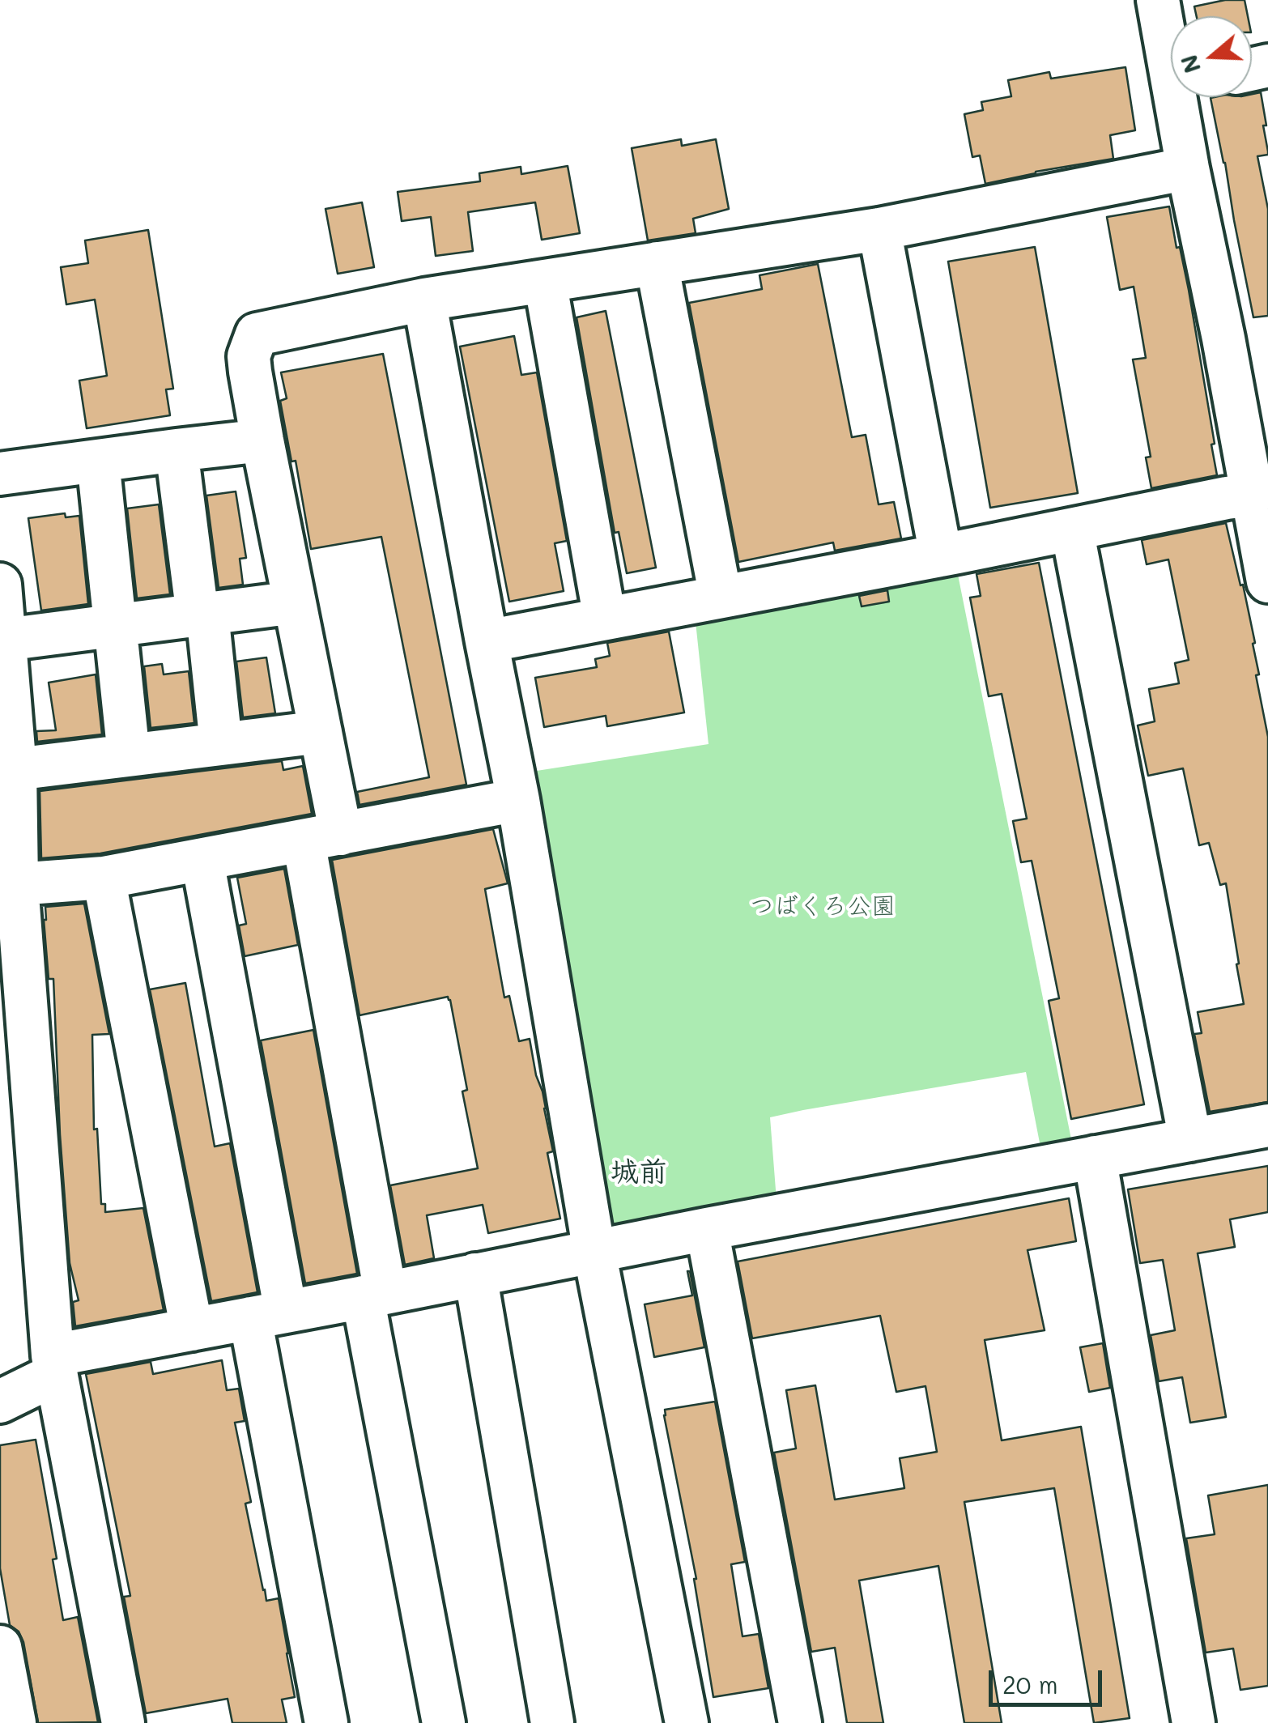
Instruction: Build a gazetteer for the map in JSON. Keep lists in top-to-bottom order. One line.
{"districts":["城前"],"parks":["つばくろ公園"],"scale_bar":"20 m","north":"left"}
